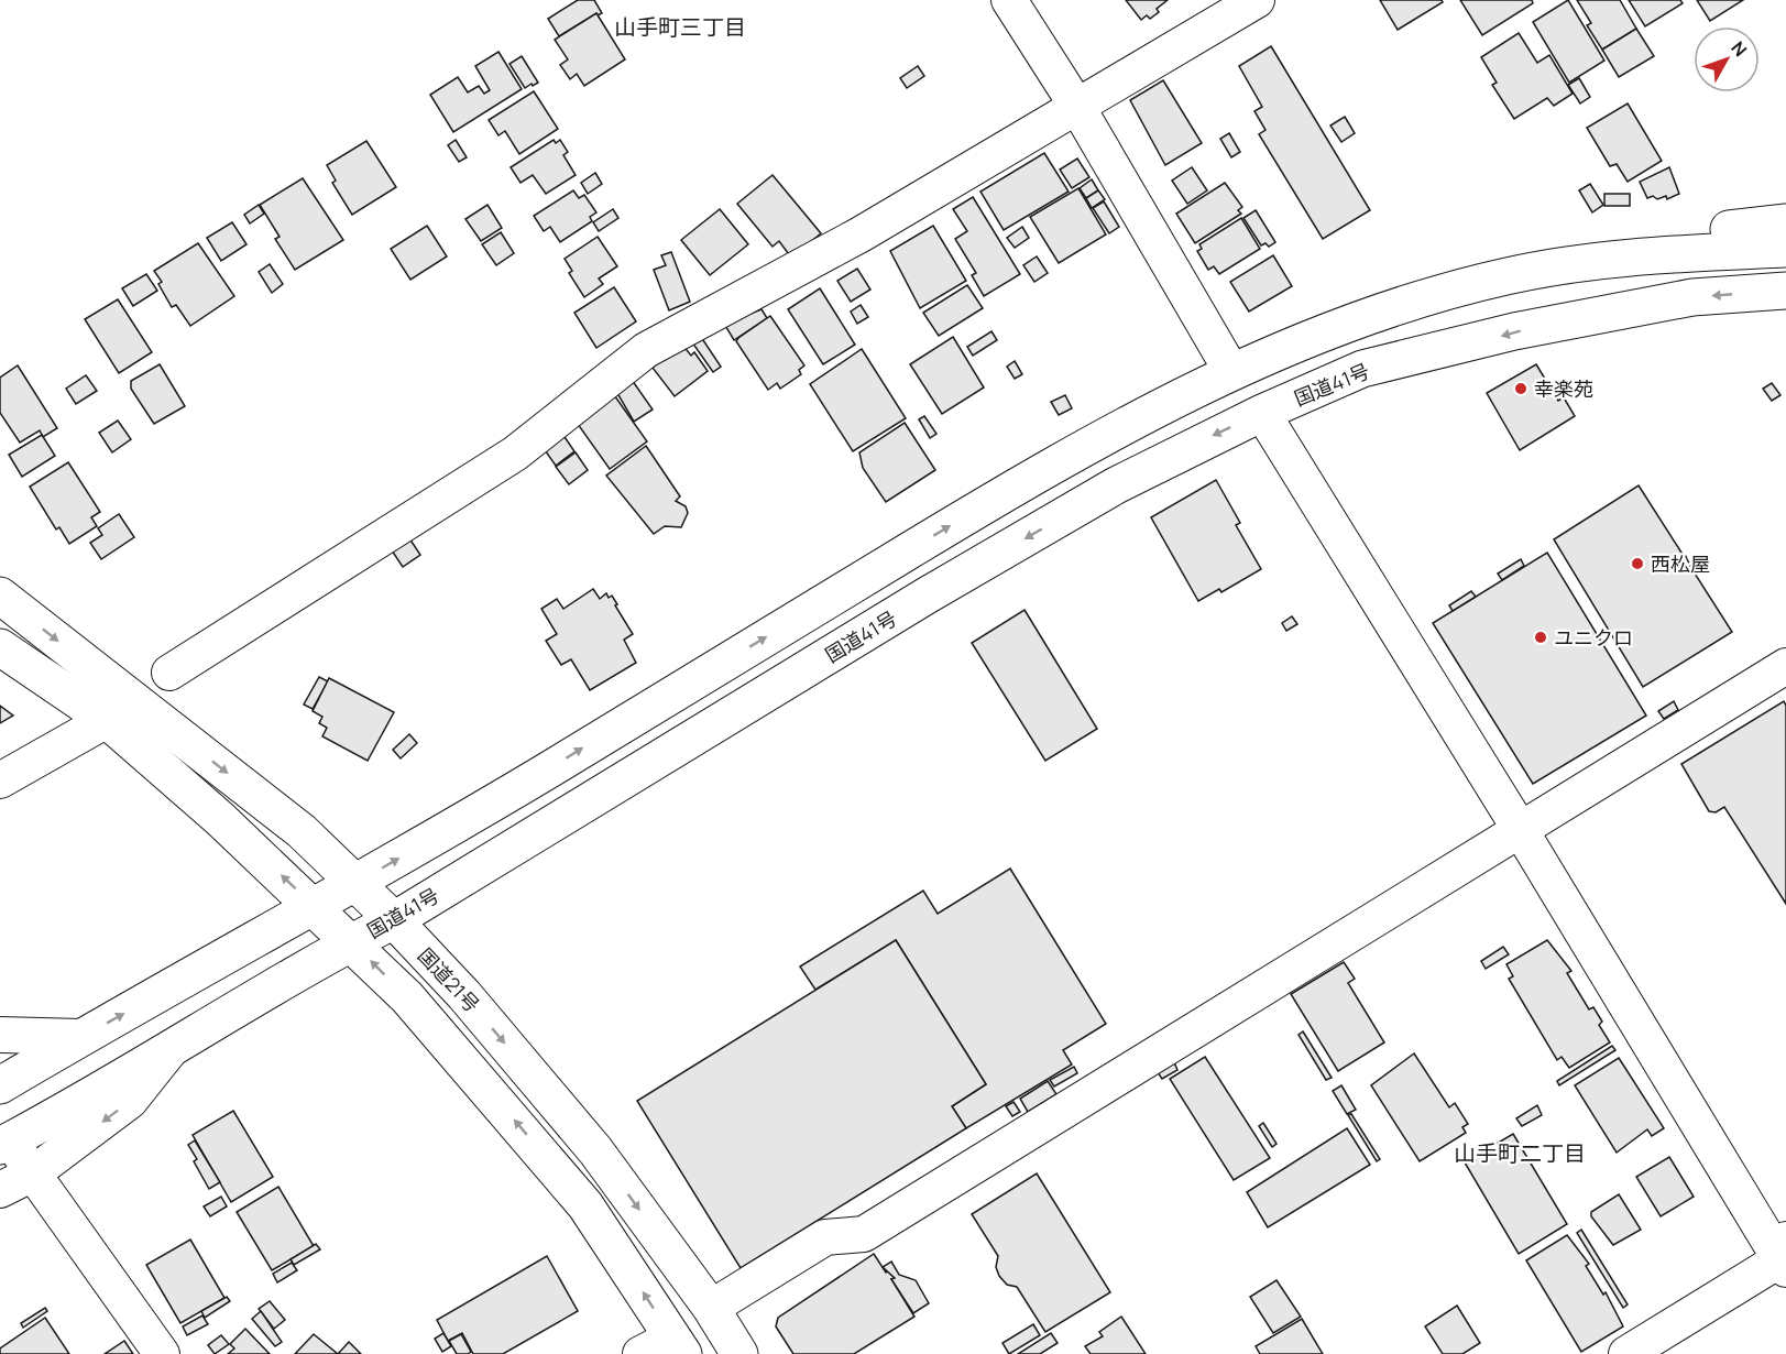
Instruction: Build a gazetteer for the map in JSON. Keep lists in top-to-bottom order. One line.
{"streets":{"highway":["国道41号","国道21号"]},"crossings":[["国道41号","国道21号"]],"districts":["山手町三丁目","山手町二丁目"],"places":["幸楽苑","西松屋","ユニクロ"],"north":"top right"}
